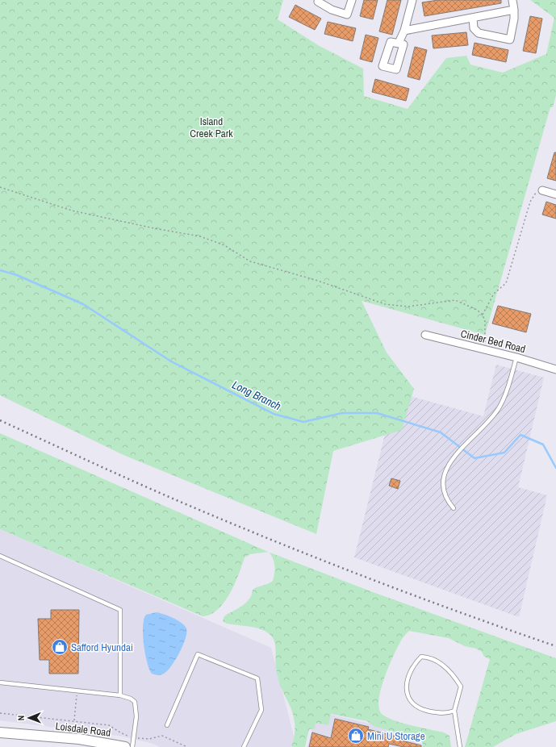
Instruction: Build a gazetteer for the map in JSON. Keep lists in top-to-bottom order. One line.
{"streets":{"main road":["Loisdale Road"],"street":["Cinder Bed Road"]},"water":["Long Branch"],"parks":["Island Creek Park"],"places":{"shop":["Safford Hyundai","Mini U Storage"]},"north":"left"}
